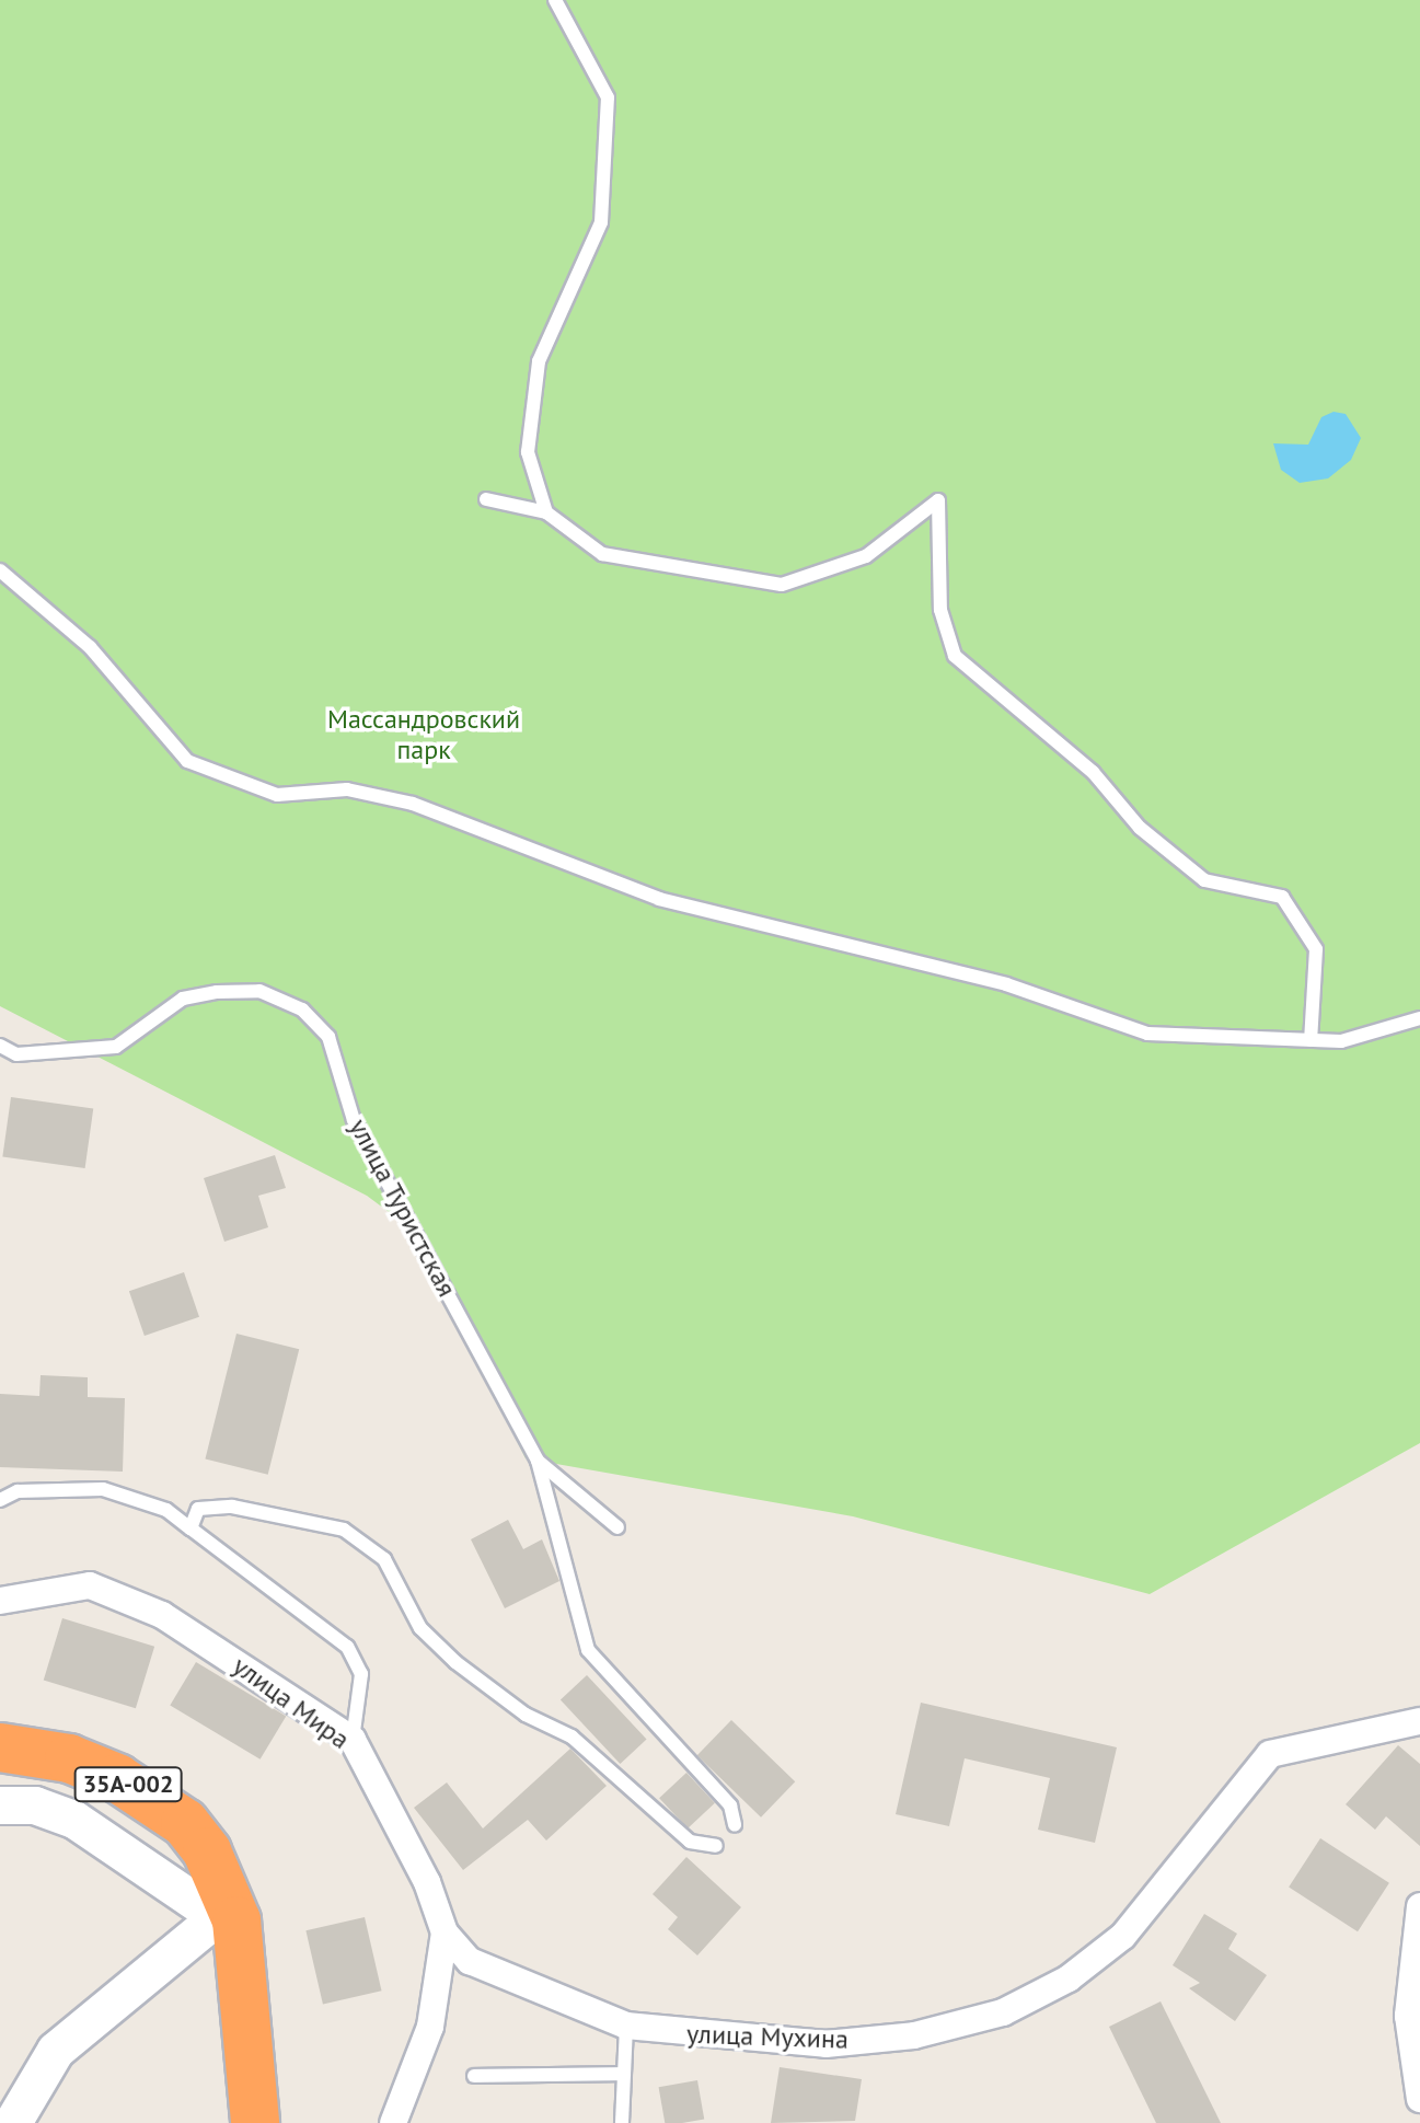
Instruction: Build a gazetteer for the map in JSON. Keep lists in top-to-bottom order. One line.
{"streets":{"highway":["35А-002"],"street":["улица Мира","улица Мухина"],"lane":["улица Туристская"]},"crossings":[["улица Мира","улица Мухина"]],"parks":["Массандровский парк"]}
